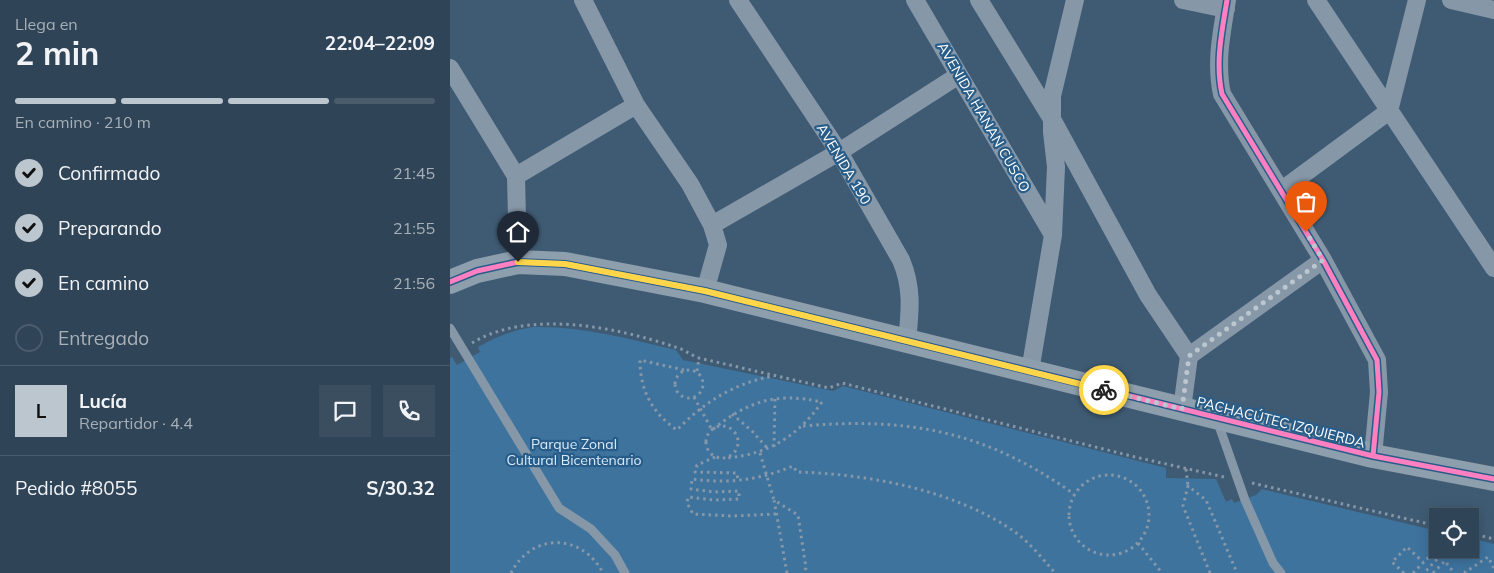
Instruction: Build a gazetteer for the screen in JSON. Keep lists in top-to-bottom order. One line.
{"streets":{"street":["AVENIDA HANAN CUSCO","AVENIDA 190","PACHACÚTEC IZQUIERDA"]},"crossings":[["AVENIDA 190","PACHACÚTEC IZQUIERDA"]],"parks":["Parque Zonal Cultural Bicentenario"],"page":{"heading":["2 min","Llega en","22:04–22:09"],"panel":["Lucía","Repartidor · 4.4","Pedido #8055","S/30.32"],"bar":"En camino · 210 m","list":[["Confirmado","21:45"],["Preparando","21:55"],["En camino","21:56"],"Entregado"],"round":"L"}}
